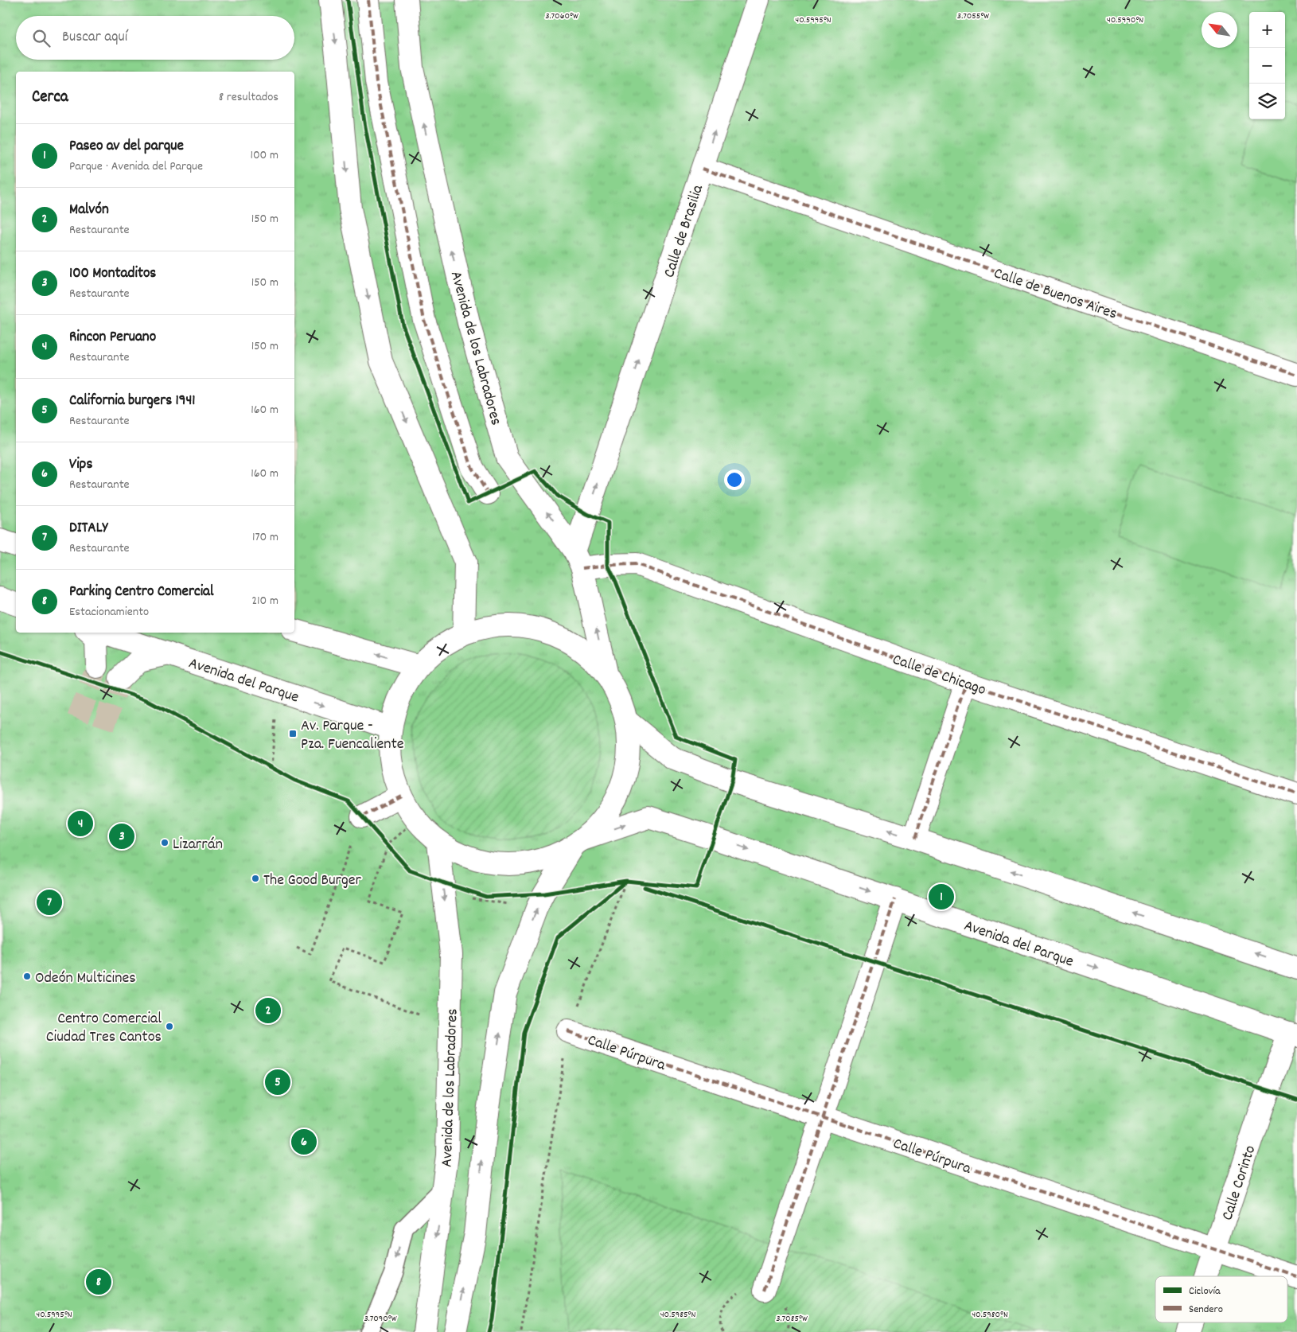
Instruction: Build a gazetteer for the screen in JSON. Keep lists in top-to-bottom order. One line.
{"streets":{"street":["Calle de Brasilia","Calle de Buenos Aires","Avenida de los Labradores","Calle de Chicago","Avenida del Parque","Calle Púrpura","Calle Corinto"]},"crossings":[["Calle de Brasilia","Calle de Buenos Aires"],["Calle de Brasilia","Avenida de los Labradores"],["Calle de Brasilia","Calle de Chicago"],["Avenida de los Labradores","Calle de Chicago"],["Avenida del Parque","Calle Corinto"],["Calle Púrpura","Calle Corinto"]],"one_way":["Calle de Brasilia"],"places":{"transit":["Av. Parque - Pza. Fuencaliente"],"other":["Lizarrán","The Good Burger","Odeón Multicines","Centro Comercial Ciudad Tres Cantos"]},"legend":["Ciclovía","Sendero"],"north":"top left","page":{"map_buttons":["+","−"],"search":"Buscar aquí","heading":["Cerca","8 resultados"],"list":[{"mark":"1","name":"Paseo av del parque","note":"Parque · Avenida del Parque","value":"100 m"},{"mark":"2","name":"Malvón","note":"Restaurante","value":"150 m"},{"mark":"3","name":"100 Montaditos","note":"Restaurante","value":"150 m"},{"mark":"4","name":"Rincon Peruano","note":"Restaurante","value":"150 m"},{"mark":"5","name":"California burgers 1941","note":"Restaurante","value":"160 m"},{"mark":"6","name":"Vips","note":"Restaurante","value":"160 m"},{"mark":"7","name":"DITALY","note":"Restaurante","value":"170 m"},{"mark":"8","name":"Parking Centro Comercial","note":"Estacionamiento","value":"210 m"}],"pins":["4","3","1","7","2","5","6","8"]},"coordinates":["3.7060°W","3.7055°W","40.5995°N","40.5990°N","40.5985°N","40.5980°N","3.7090°W","3.7085°W"]}
